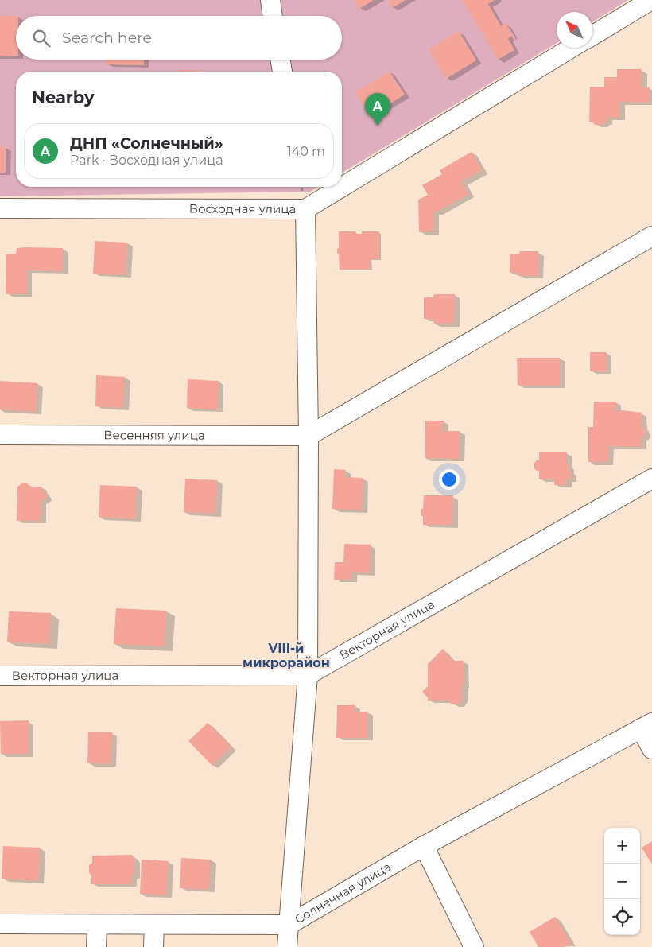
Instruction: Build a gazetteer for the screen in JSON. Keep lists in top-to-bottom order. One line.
{"streets":{"street":["Восходная улица","Весенняя улица","Векторная улица","Солнечная улица"]},"districts":["VIII-й микрорайон"],"north":"top left","page":{"search":"Search here","heading":"Nearby","pins":"A","list":[{"mark":"A","name":"ДНП «Солнечный»","note":"Park · Восходная улица","value":"140 m"}],"map_buttons":["+","−"]}}
